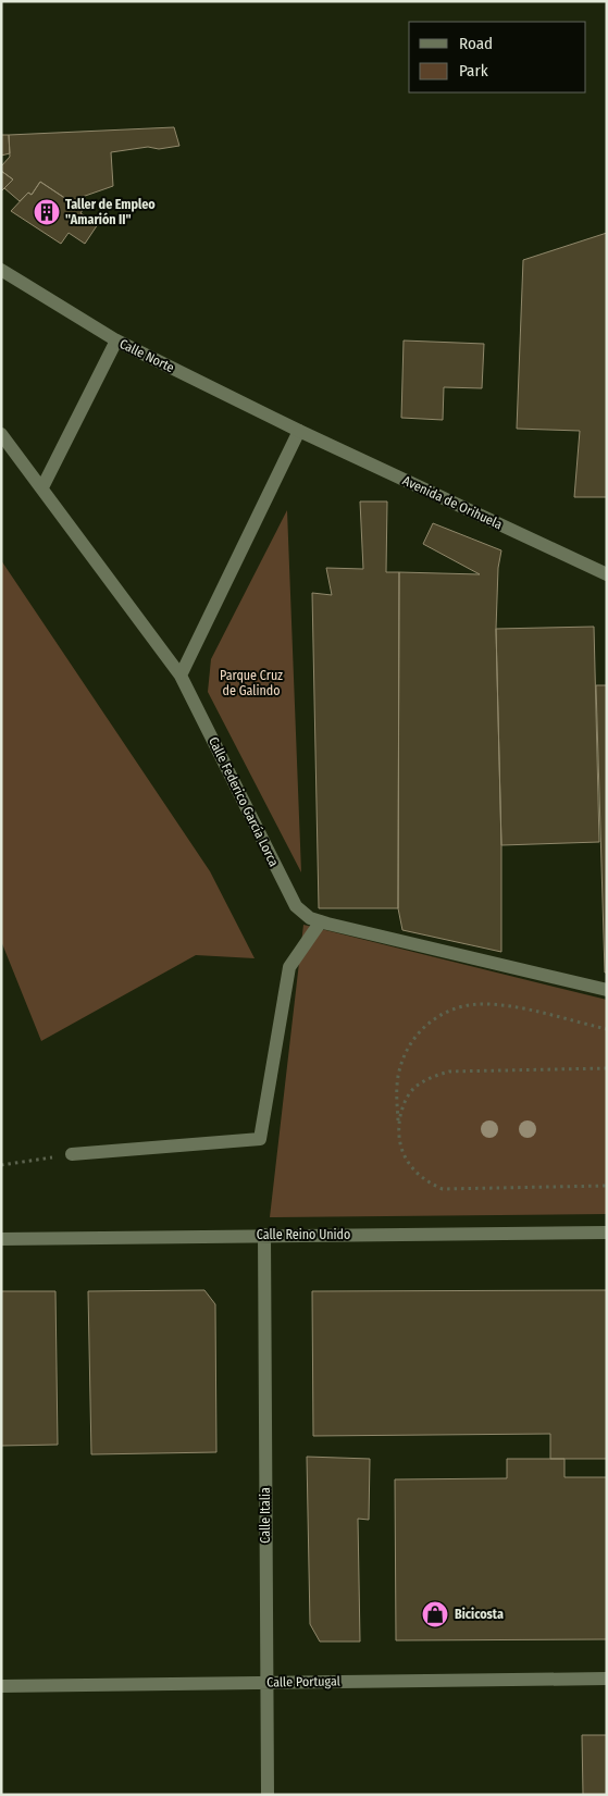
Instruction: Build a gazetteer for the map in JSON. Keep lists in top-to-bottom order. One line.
{"streets":{"street":["Calle Norte","Avenida de Orihuela","Calle Federico García Lorca","Calle Reino Unido","Calle Italia","Calle Portugal"]},"crossings":[["Calle Norte","Avenida de Orihuela"],["Calle Reino Unido","Calle Italia"],["Calle Italia","Calle Portugal"]],"parks":["Parque Cruz de Galindo"],"places":{"building":["Taller de Empleo \"Amarión II\""],"shop":["Bicicosta"]},"legend":["Road","Park"]}
